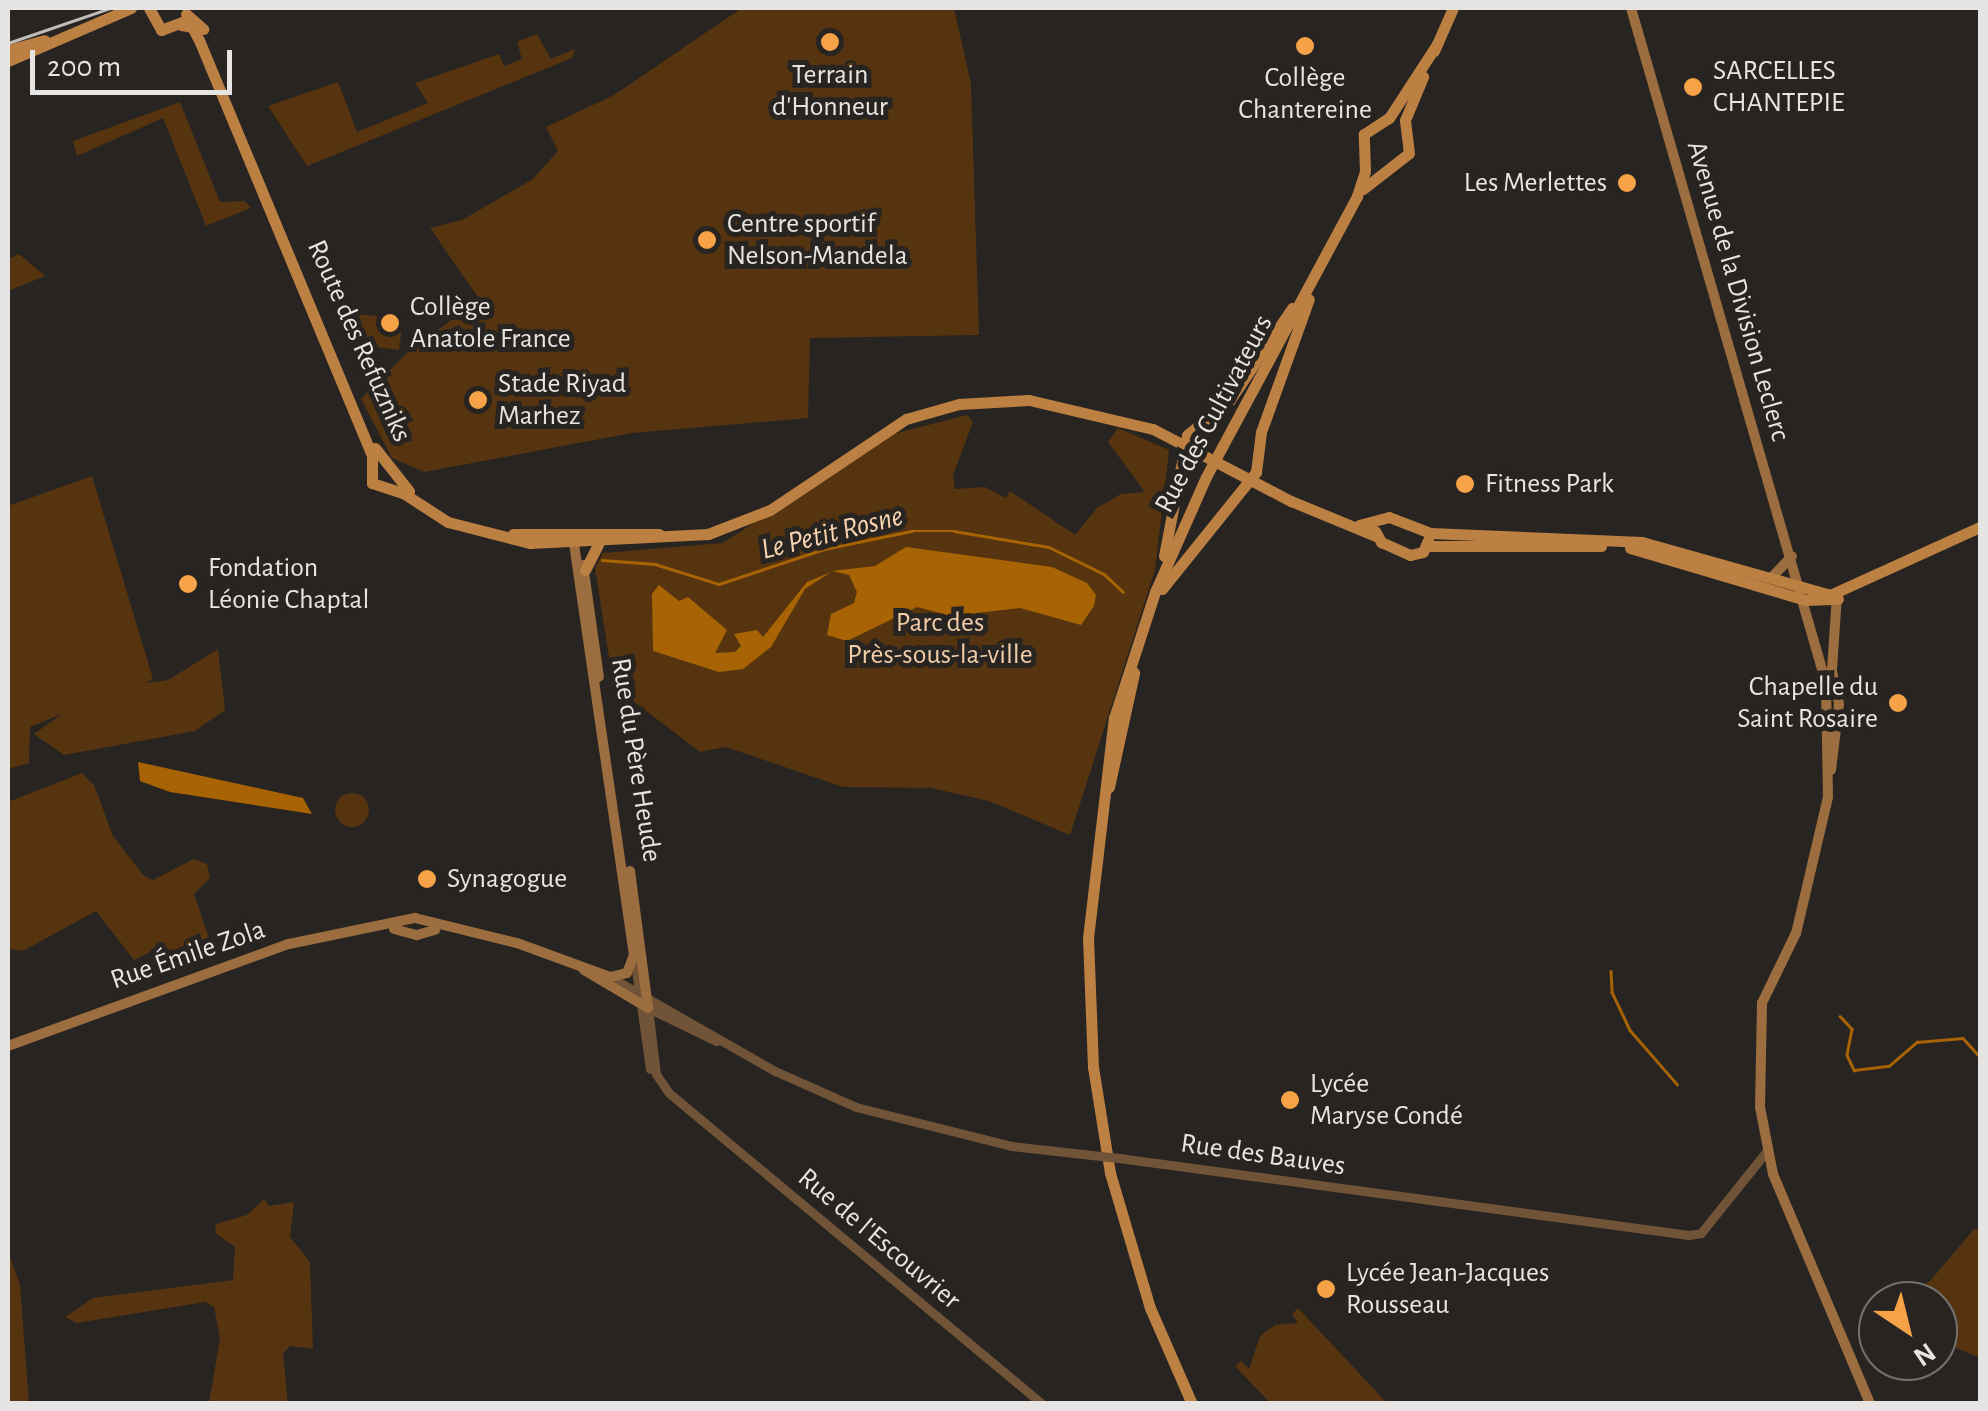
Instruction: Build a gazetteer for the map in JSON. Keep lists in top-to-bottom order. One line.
{"streets":{"main road":["Avenue de la Division Leclerc","Route des Refuzniks","Rue des Cultivateurs","Rue du Père Heude","Rue Émile Zola"],"street":["Rue des Bauves","Rue de l'Escouvrier"]},"crossings":[["Rue du Père Heude","Rue Émile Zola"],["Rue du Père Heude","Rue des Bauves"],["Rue du Père Heude","Rue de l'Escouvrier"],["Rue Émile Zola","Rue des Bauves"],["Rue Émile Zola","Rue de l'Escouvrier"],["Rue des Bauves","Rue de l'Escouvrier"]],"water":["Le Petit Rosne"],"parks":["Parc des Près-sous-la-ville"],"places":["Terrain d'Honneur","Collège Chantereine","SARCELLES CHANTEPIE","Les Merlettes","Centre sportif Nelson-Mandela","Collège Anatole France","Stade Riyad Marhez","Fitness Park","Fondation Léonie Chaptal","Chapelle du Saint Rosaire","Synagogue","Lycée Maryse Condé","Lycée Jean-Jacques Rousseau"],"scale_bar":"200 m","north":"bottom right"}
